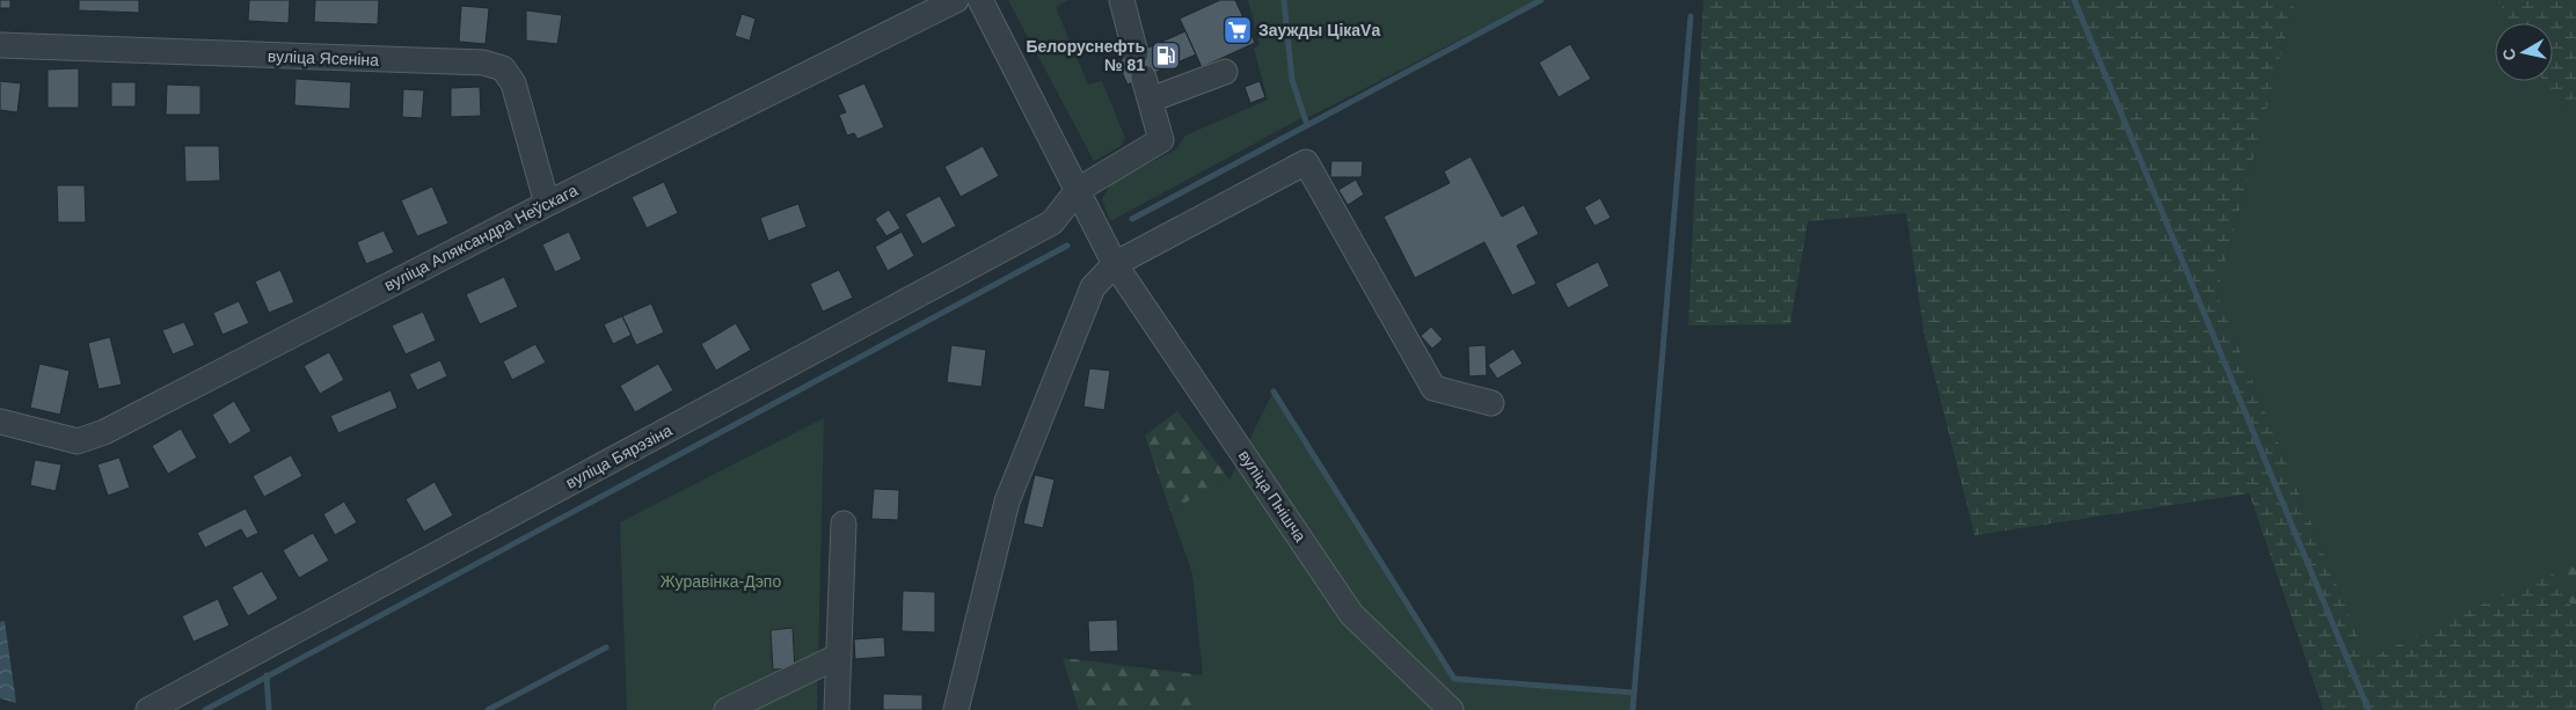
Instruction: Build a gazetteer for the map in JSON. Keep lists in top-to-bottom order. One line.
{"streets":{"street":["вуліца Ясеніна","вуліца Аляксандра Неўскага","вуліца Бярэзіна","вуліца Пнішча"]},"crossings":[["вуліца Ясеніна","вуліца Аляксандра Неўскага"],["вуліца Бярэзіна","вуліца Пнішча"]],"parks":["Журавінка-Дэпо"],"places":{"supermarket":["Заужды ЦікаVа"],"fuel station":["Белоруснефть № 81"]},"north":"left"}
